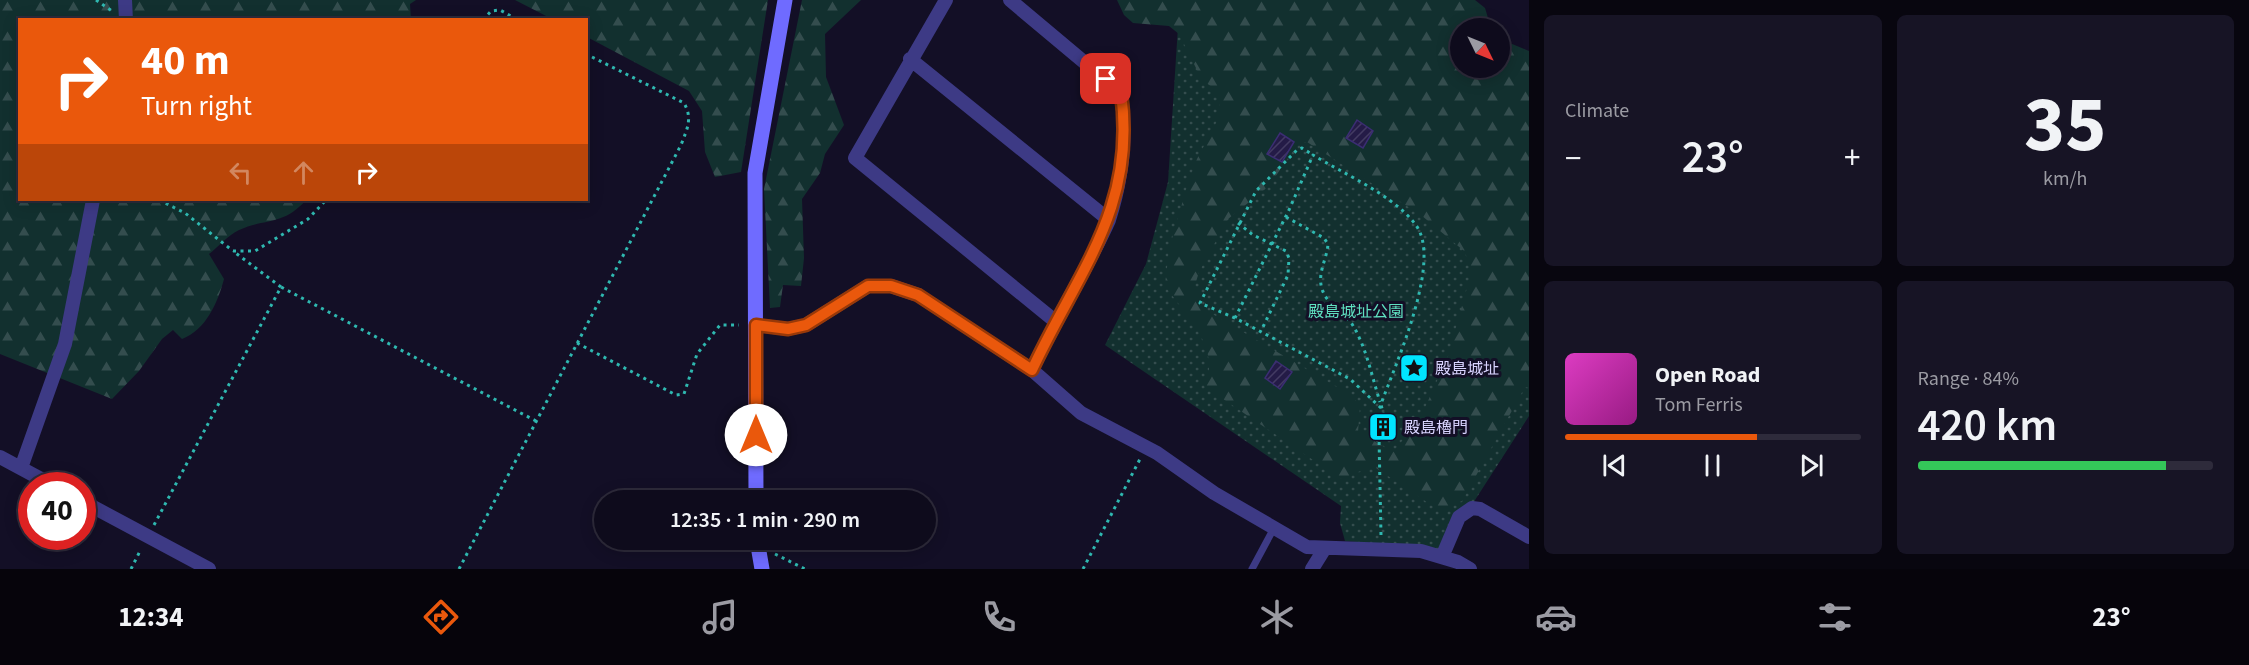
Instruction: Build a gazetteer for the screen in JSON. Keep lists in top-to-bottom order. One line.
{"parks":["殿島城址公園"],"places":{"place":["殿島城址"],"building":["殿島櫓門"]},"north":"bottom right","page":{"tile":["Climate",["35","km/h"],["Range · 84%","420 km"]],"turn":["40 m","Turn right"],"heat":["−","23°","+"],"song":["Open Road","Tom Ferris"],"limit":"40","trip":"12:35 · 1 min · 290 m","tabs":["12:34","23°"]}}
